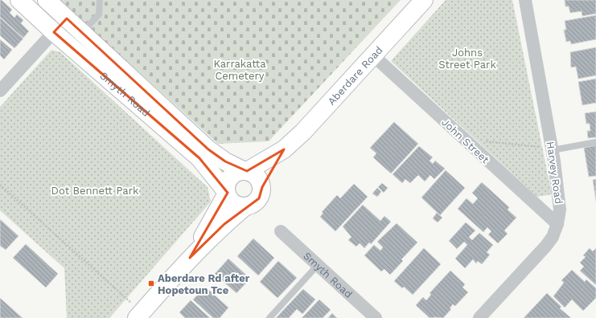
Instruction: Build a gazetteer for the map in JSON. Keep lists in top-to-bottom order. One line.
{"streets":{"main road":["Aberdare Road","Smyth Road"],"street":["John Street","Harvey Road"]},"crossings":[["Aberdare Road","Smyth Road"],["Aberdare Road","John Street"],["John Street","Harvey Road"]],"parks":["Johns Street Park","Karrakatta Cemetery","Dot Bennett Park"],"places":{"transit":["Aberdare Rd after Hopetoun Tce"]}}
